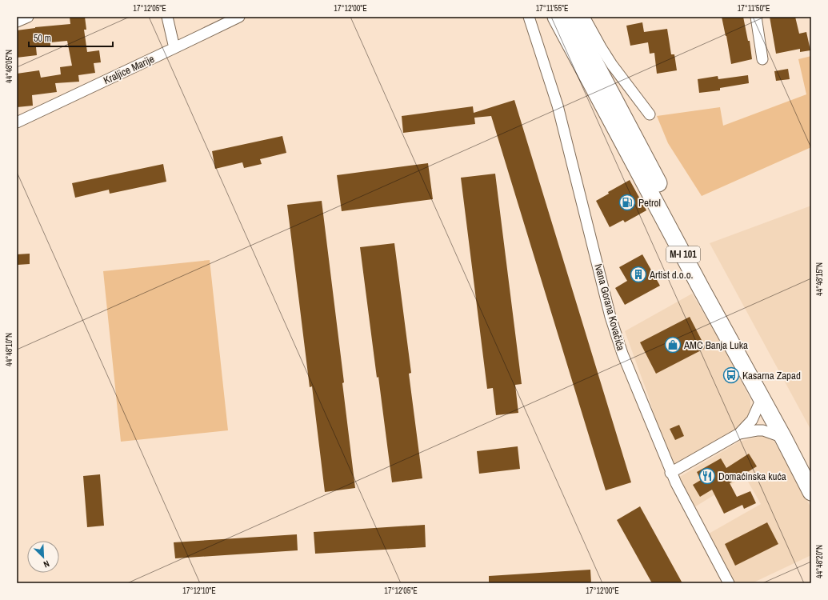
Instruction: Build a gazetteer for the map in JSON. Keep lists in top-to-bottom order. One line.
{"streets":{"main road":["M-I 101"],"street":["Kraljice Marije","Ivana Gorana Kovačića"]},"places":{"fuel station":["Petrol"],"building":["Artist d.o.o."],"shop":["AMC Banja Luka"],"bus stop":["Kasarna Zapad"],"restaurant":["Domaćinska kuća"]},"scale_bar":"50 m","north":"bottom right","coordinates":["17°12'05\"E","17°12'00\"E","17°11'55\"E","17°11'50\"E","44°48'05\"N","44°48'15\"N","44°48'10\"N","44°48'20\"N","17°12'10\"E"]}
